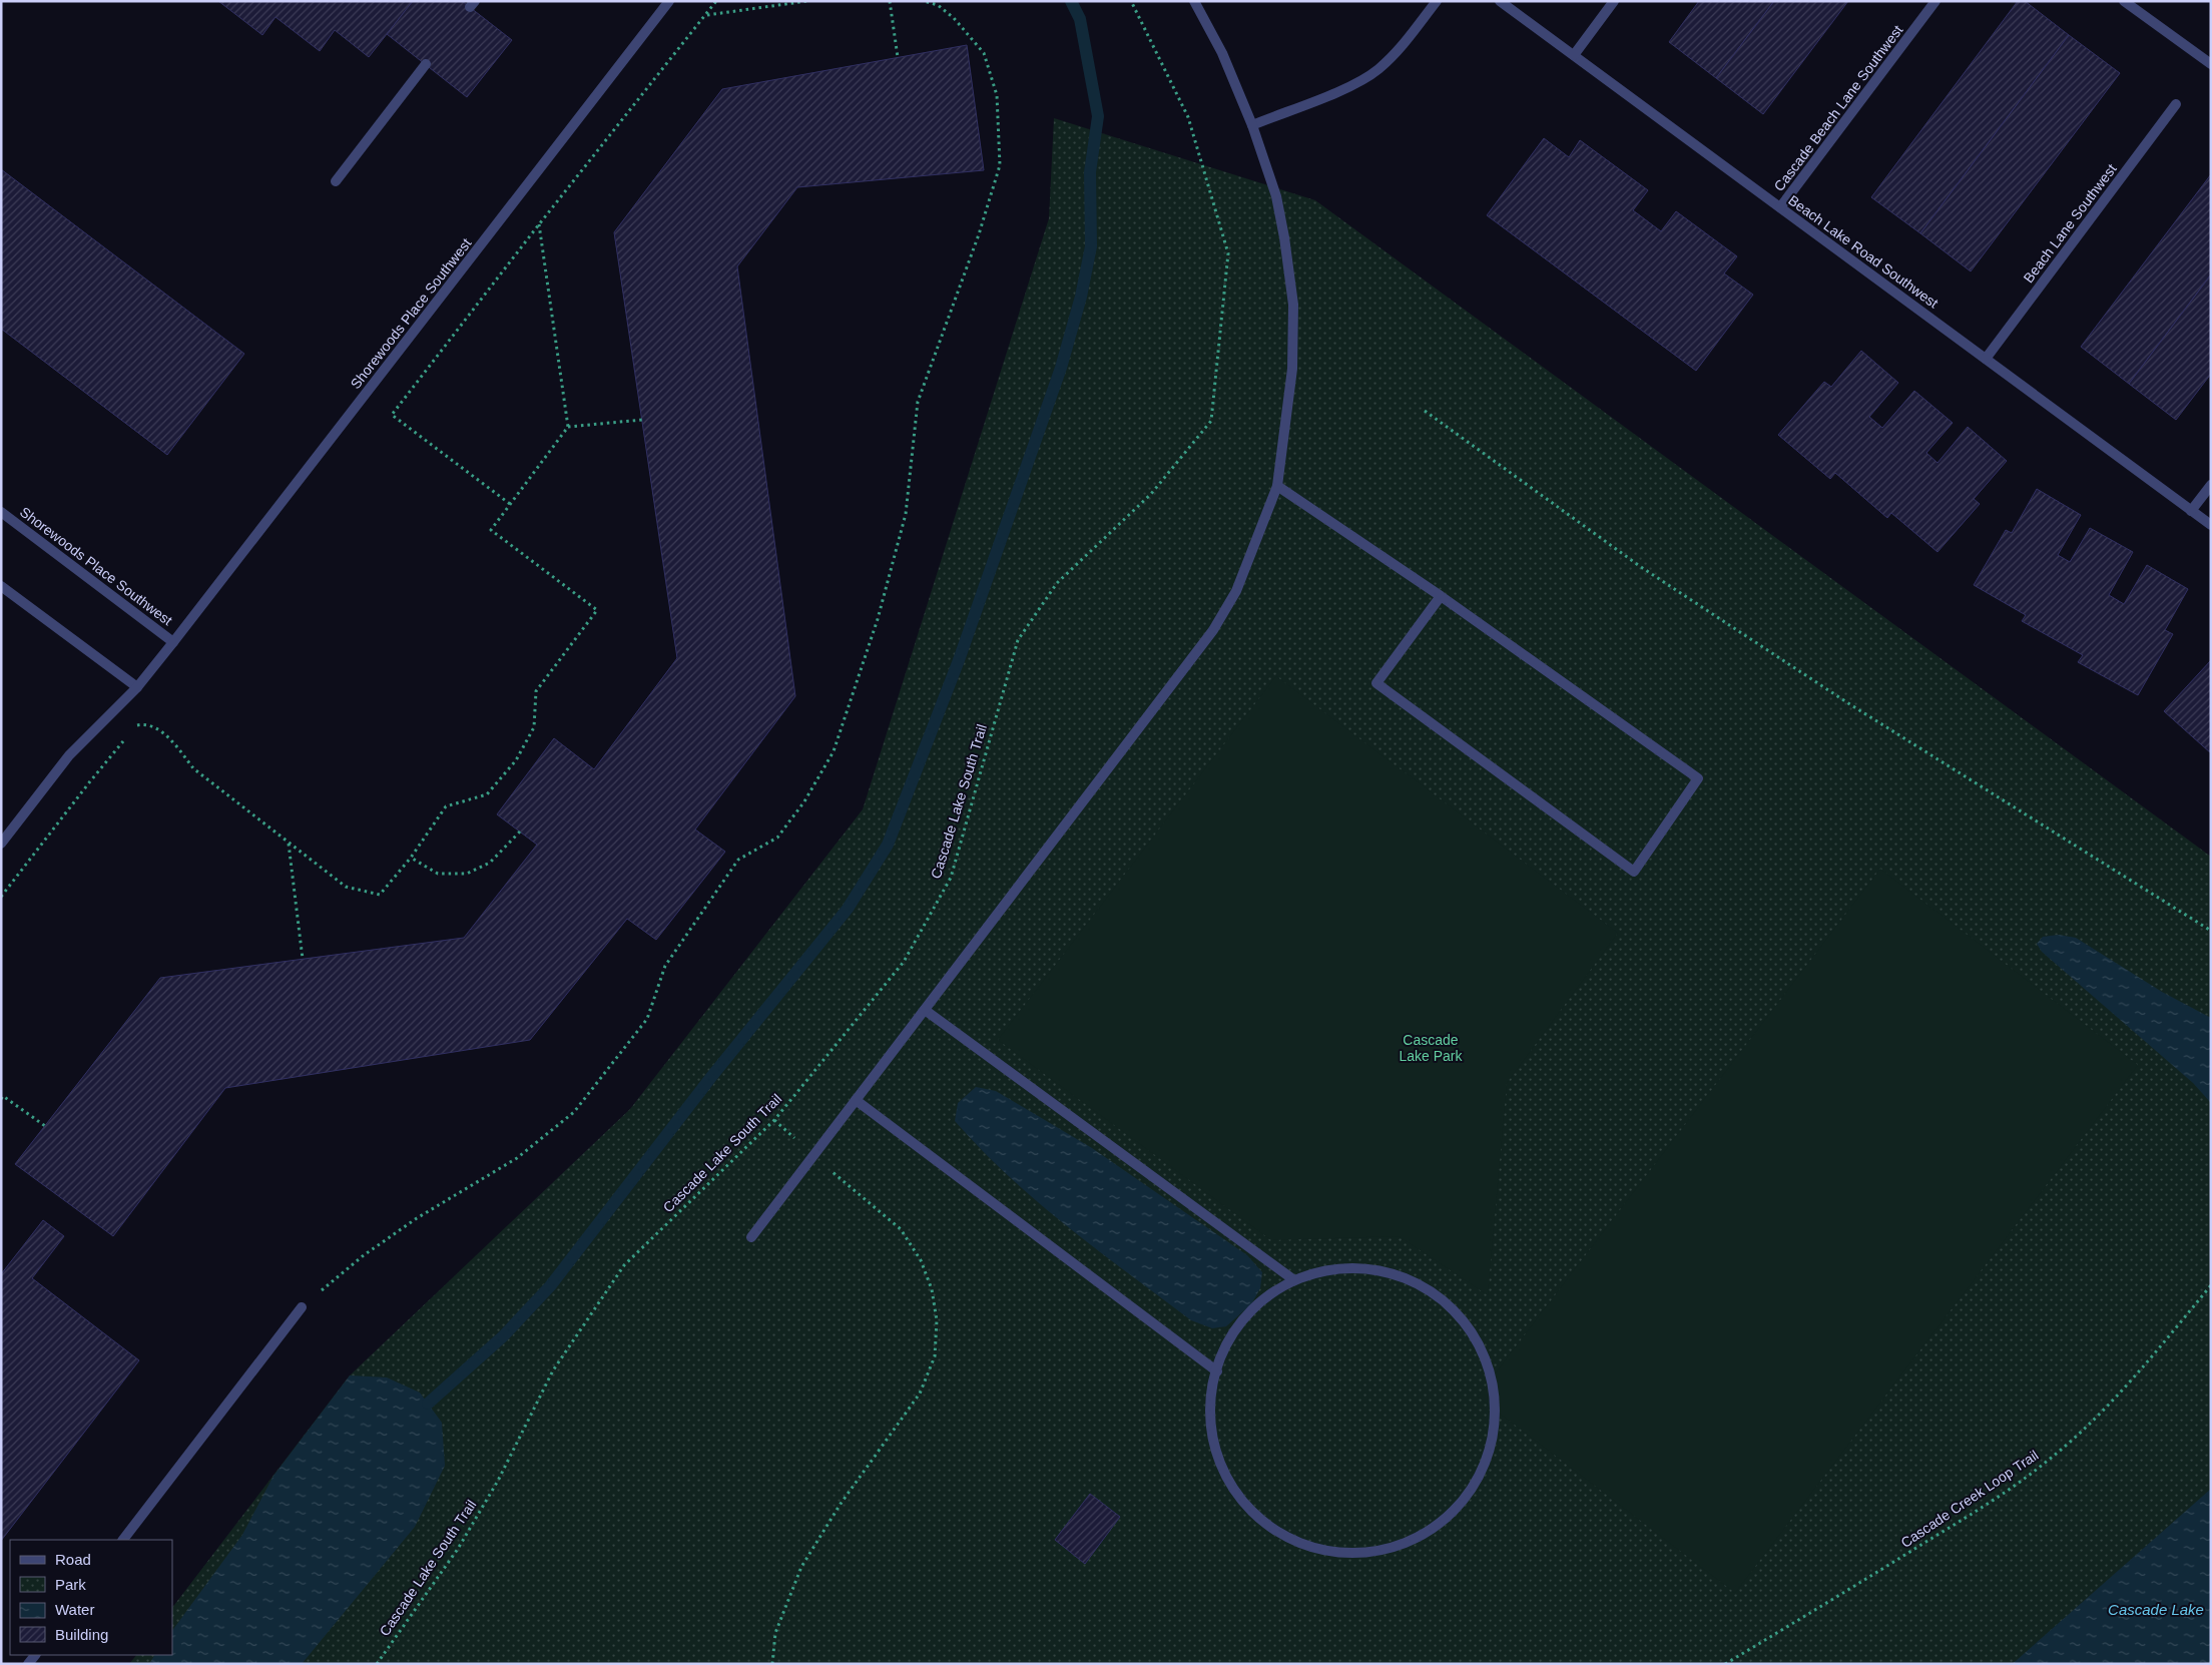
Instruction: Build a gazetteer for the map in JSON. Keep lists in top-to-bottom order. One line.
{"streets":{"street":["Cascade Beach Lane Southwest","Beach Lane Southwest","Beach Lake Road Southwest","Shorewoods Place Southwest"],"path":["Cascade Lake South Trail","Cascade Creek Loop Trail"]},"crossings":[["Cascade Beach Lane Southwest","Beach Lake Road Southwest"],["Beach Lane Southwest","Beach Lake Road Southwest"]],"water":["Cascade Lake"],"parks":["Cascade Lake Park"],"legend":["Road","Park","Water","Building"]}
